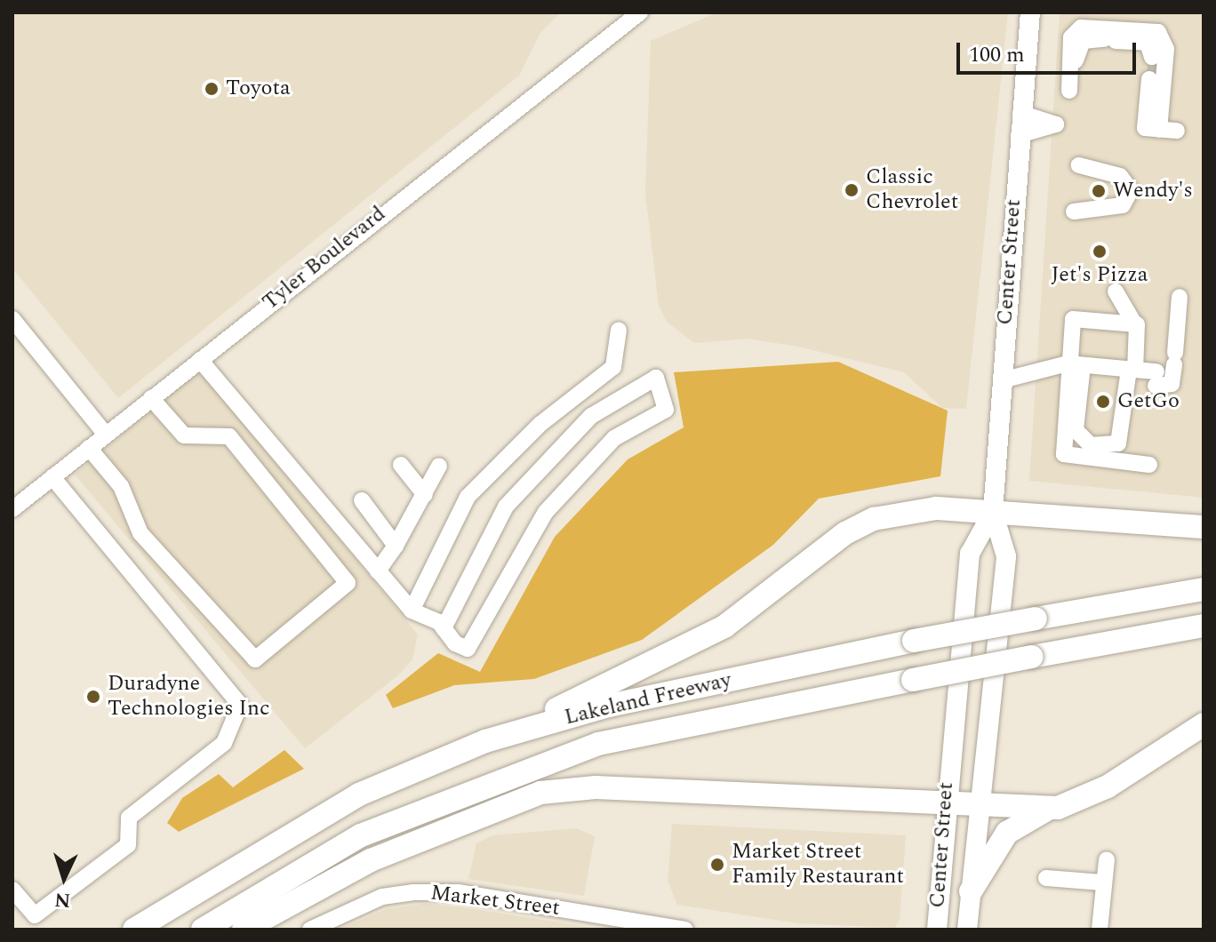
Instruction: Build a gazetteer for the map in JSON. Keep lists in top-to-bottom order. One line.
{"streets":{"highway":["Lakeland Freeway"],"main road":["Center Street"],"street":["Tyler Boulevard","Market Street"]},"places":["Toyota","Classic Chevrolet","Wendy's","Jet's Pizza","GetGo","Duradyne Technologies Inc","Market Street Family Restaurant"],"scale_bar":"100 m","north":"bottom"}
